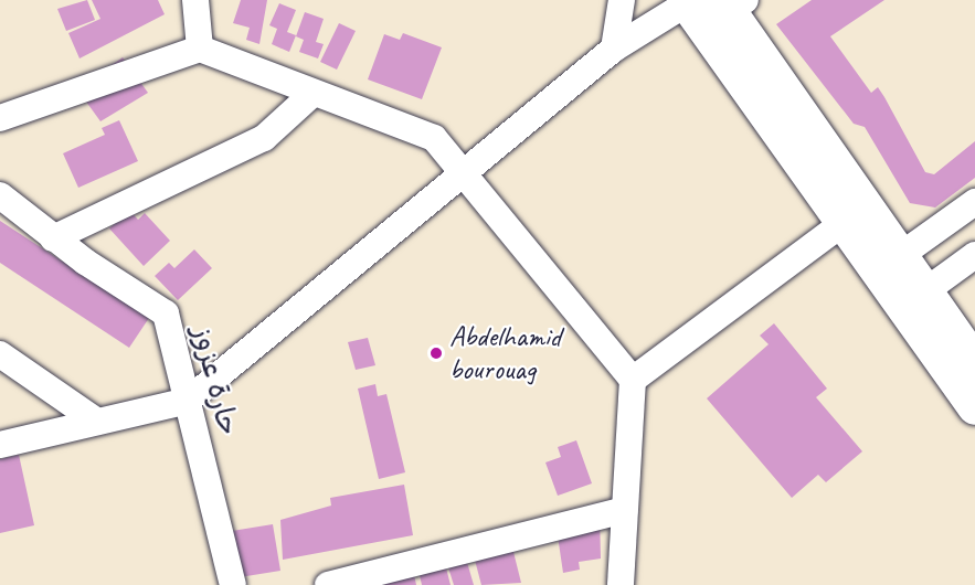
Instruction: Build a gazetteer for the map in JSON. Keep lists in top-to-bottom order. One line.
{"streets":{"street":["حارة عزوز"]},"places":["Abdelhamid bourouag"]}
